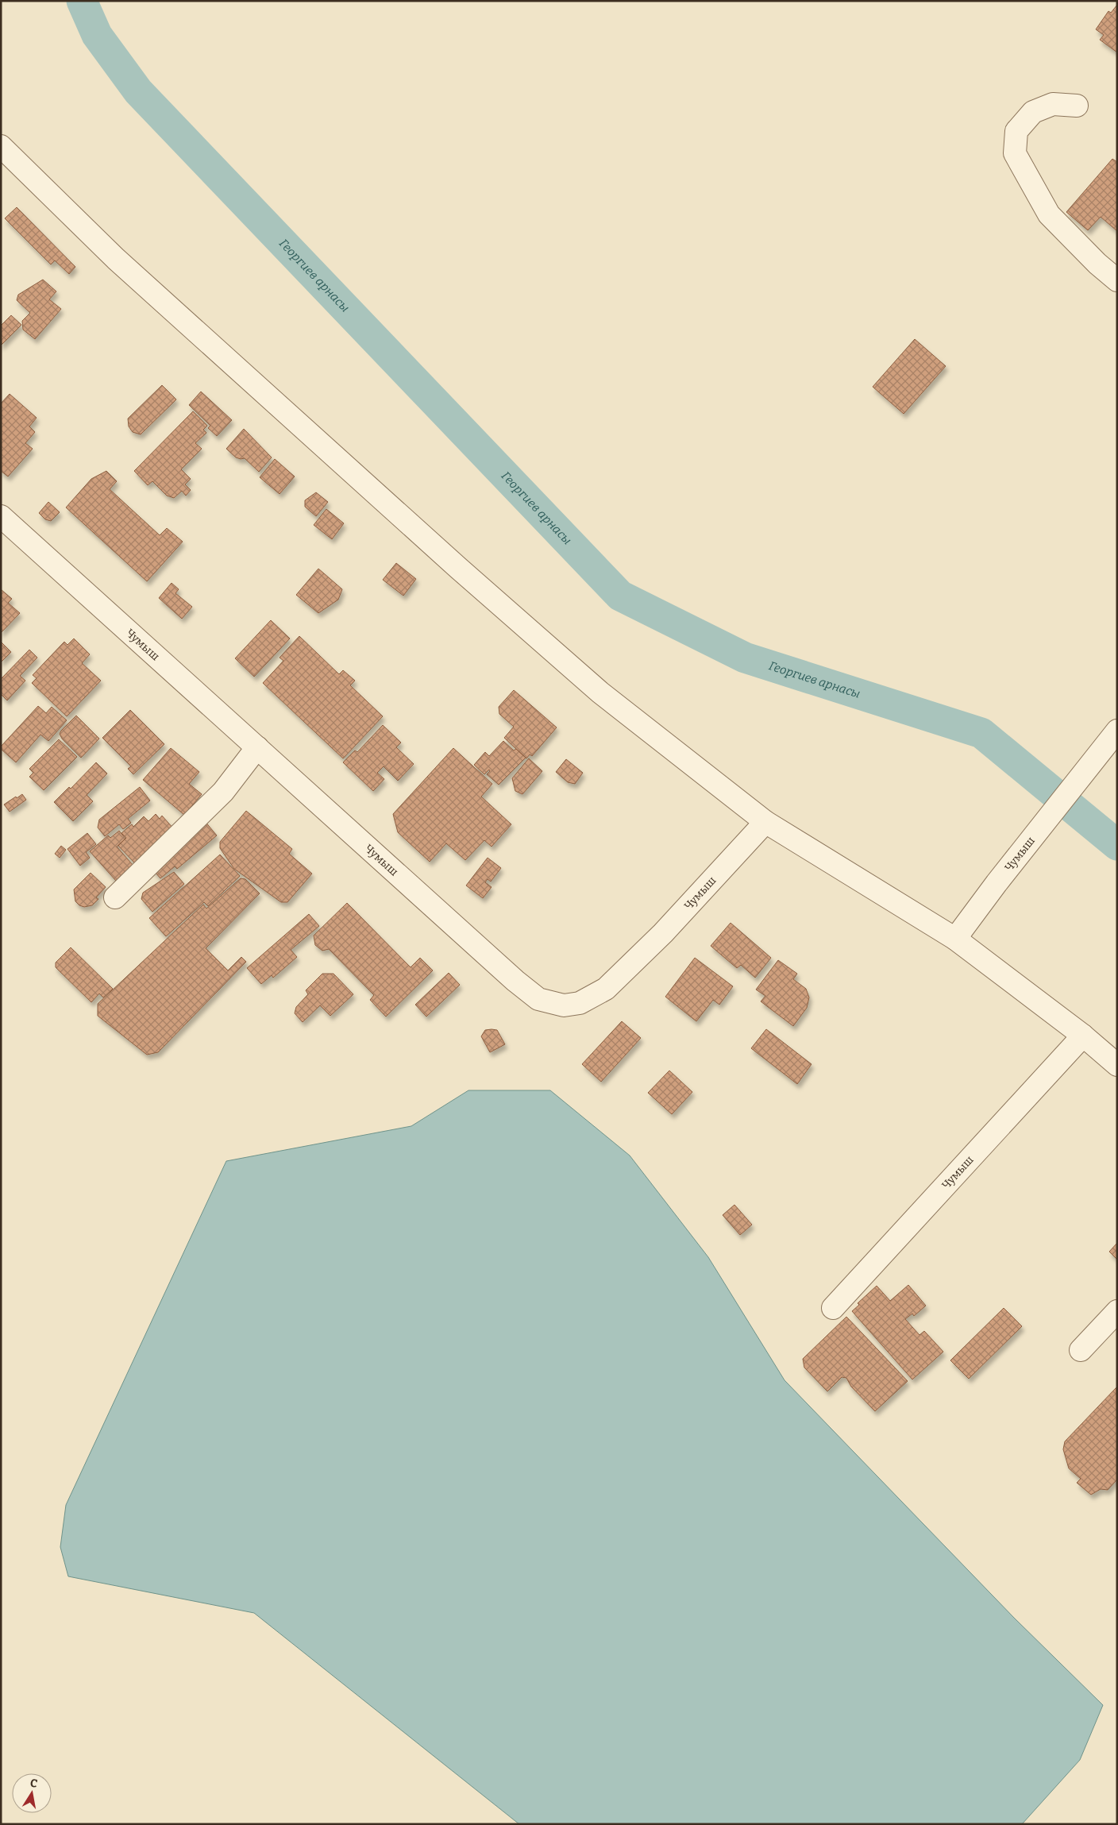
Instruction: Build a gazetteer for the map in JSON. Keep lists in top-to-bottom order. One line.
{"streets":{"street":["Чумыш"]},"water":["Георгиев арнасы"],"north":"top"}
